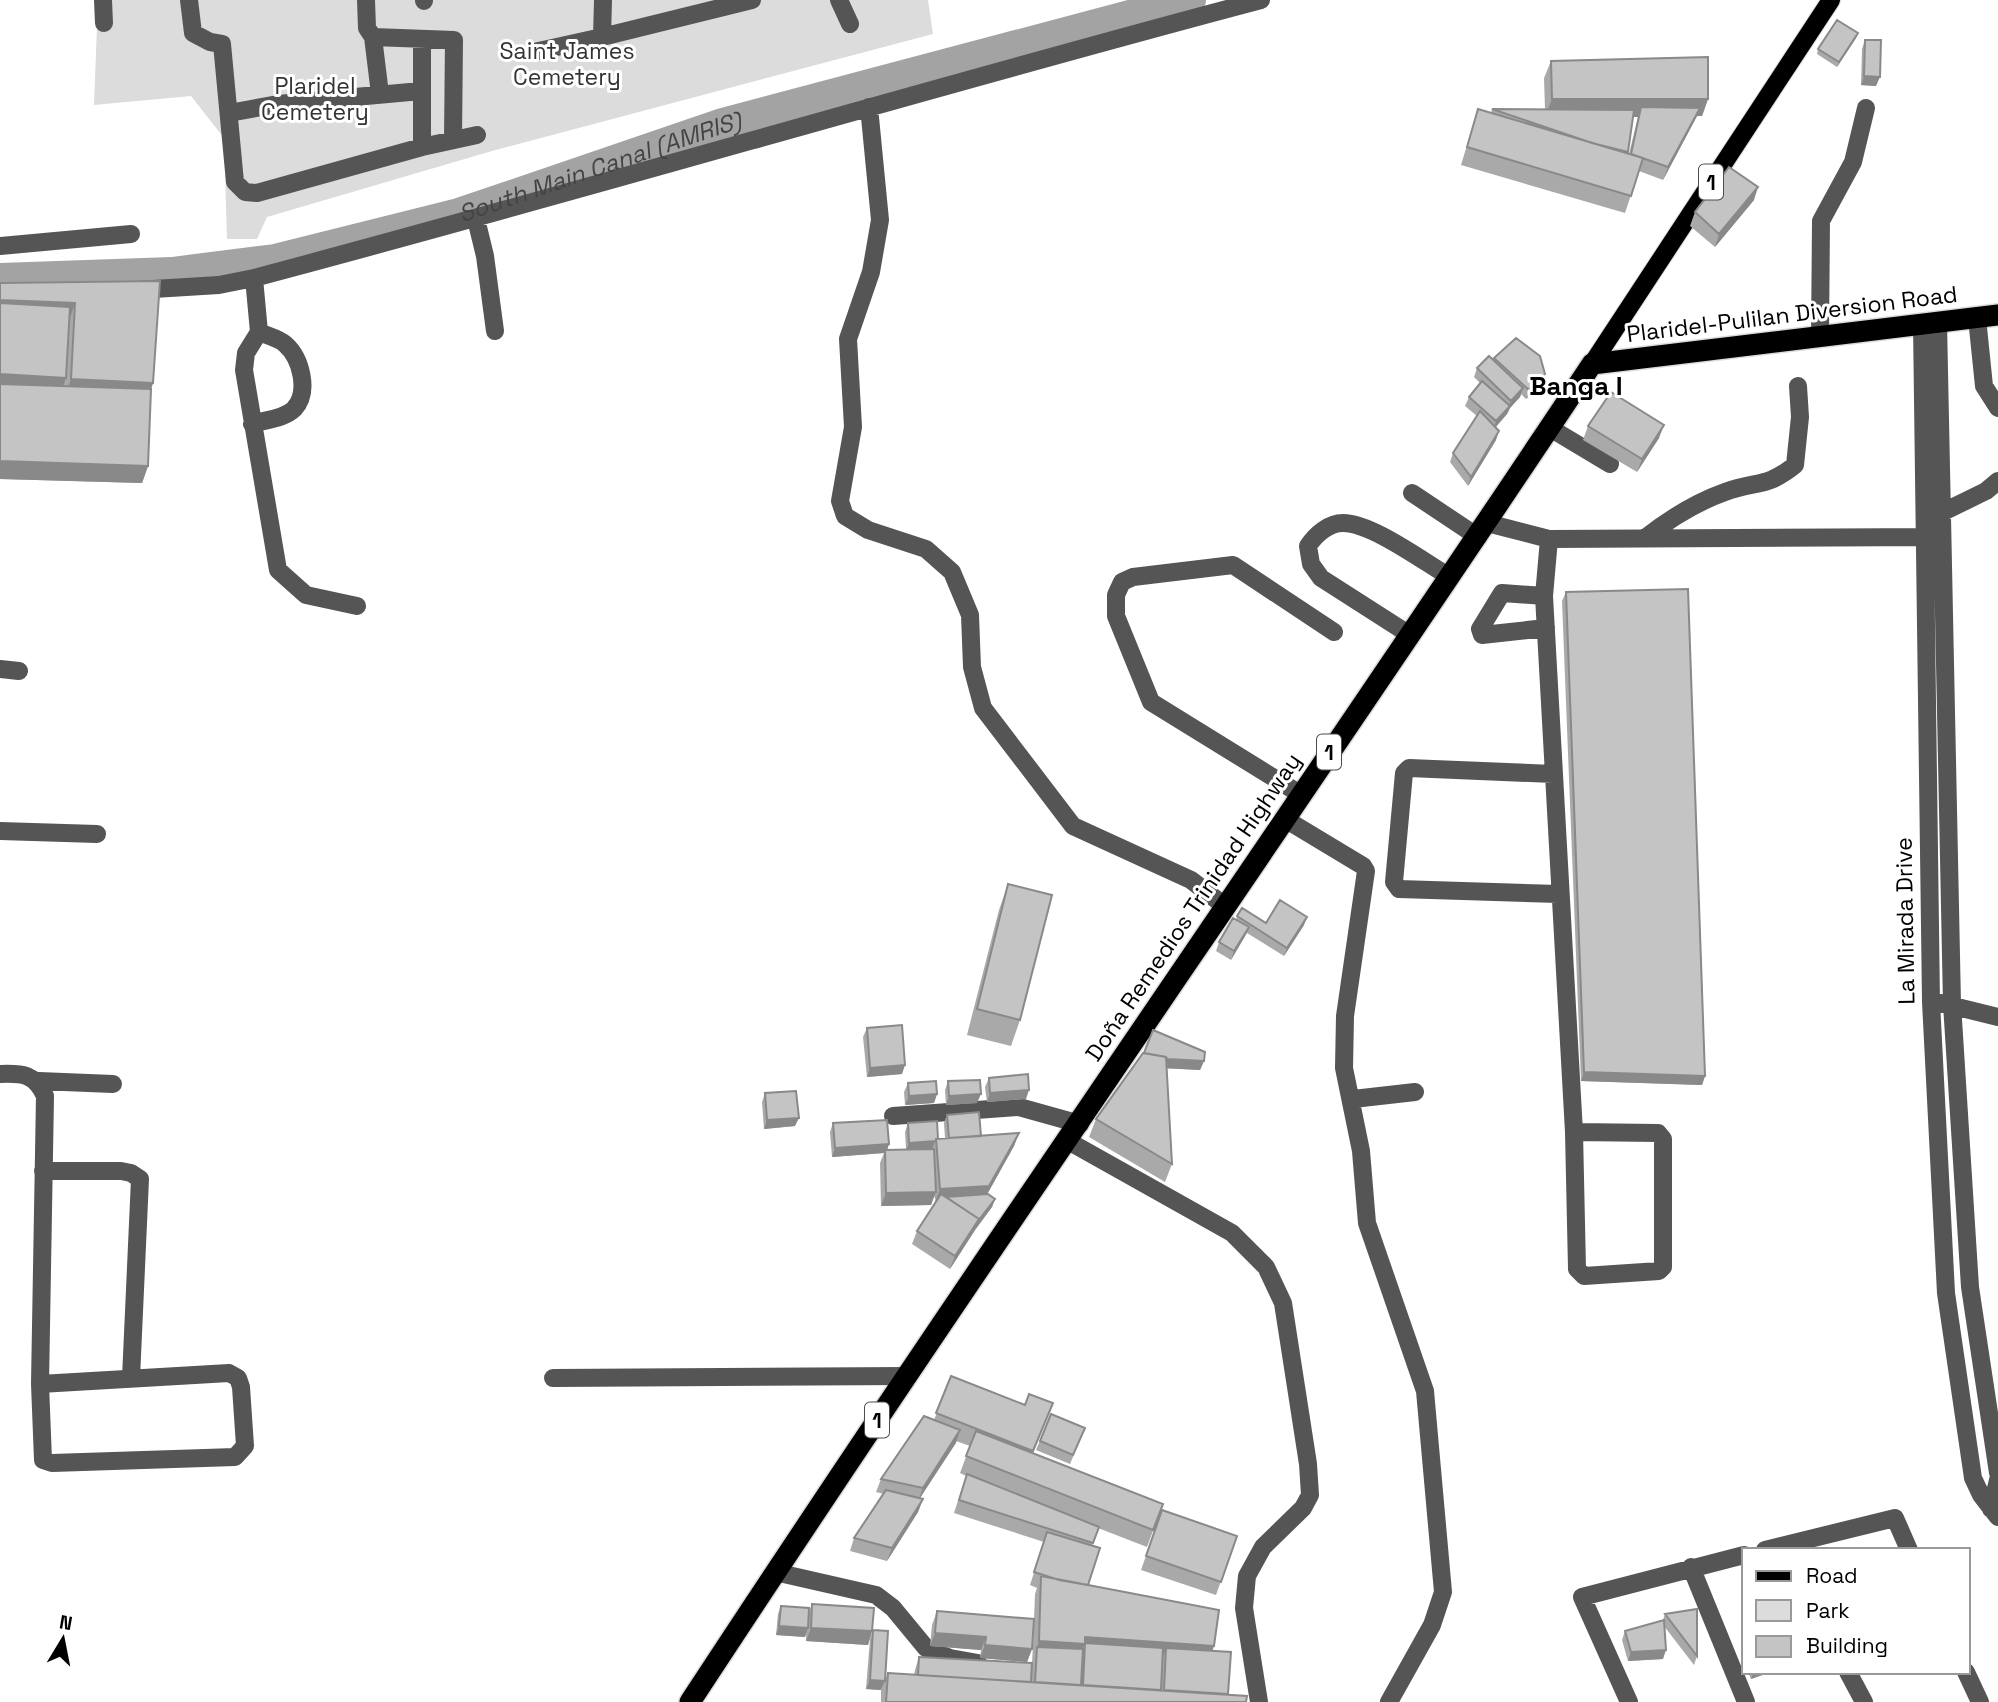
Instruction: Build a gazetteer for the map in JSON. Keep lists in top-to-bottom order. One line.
{"streets":{"highway":["1","Plaridel-Pulilan Diversion Road","Doña Remedios Trinidad Highway"],"street":["La Mirada Drive"]},"crossings":[["Plaridel-Pulilan Diversion Road","Doña Remedios Trinidad Highway"],["Plaridel-Pulilan Diversion Road","La Mirada Drive"]],"districts":["Banga I"],"water":["South Main Canal (AMRIS)"],"parks":["Saint James Cemetery","Plaridel Cemetery"],"legend":["Road","Park","Building"],"north":"top"}
